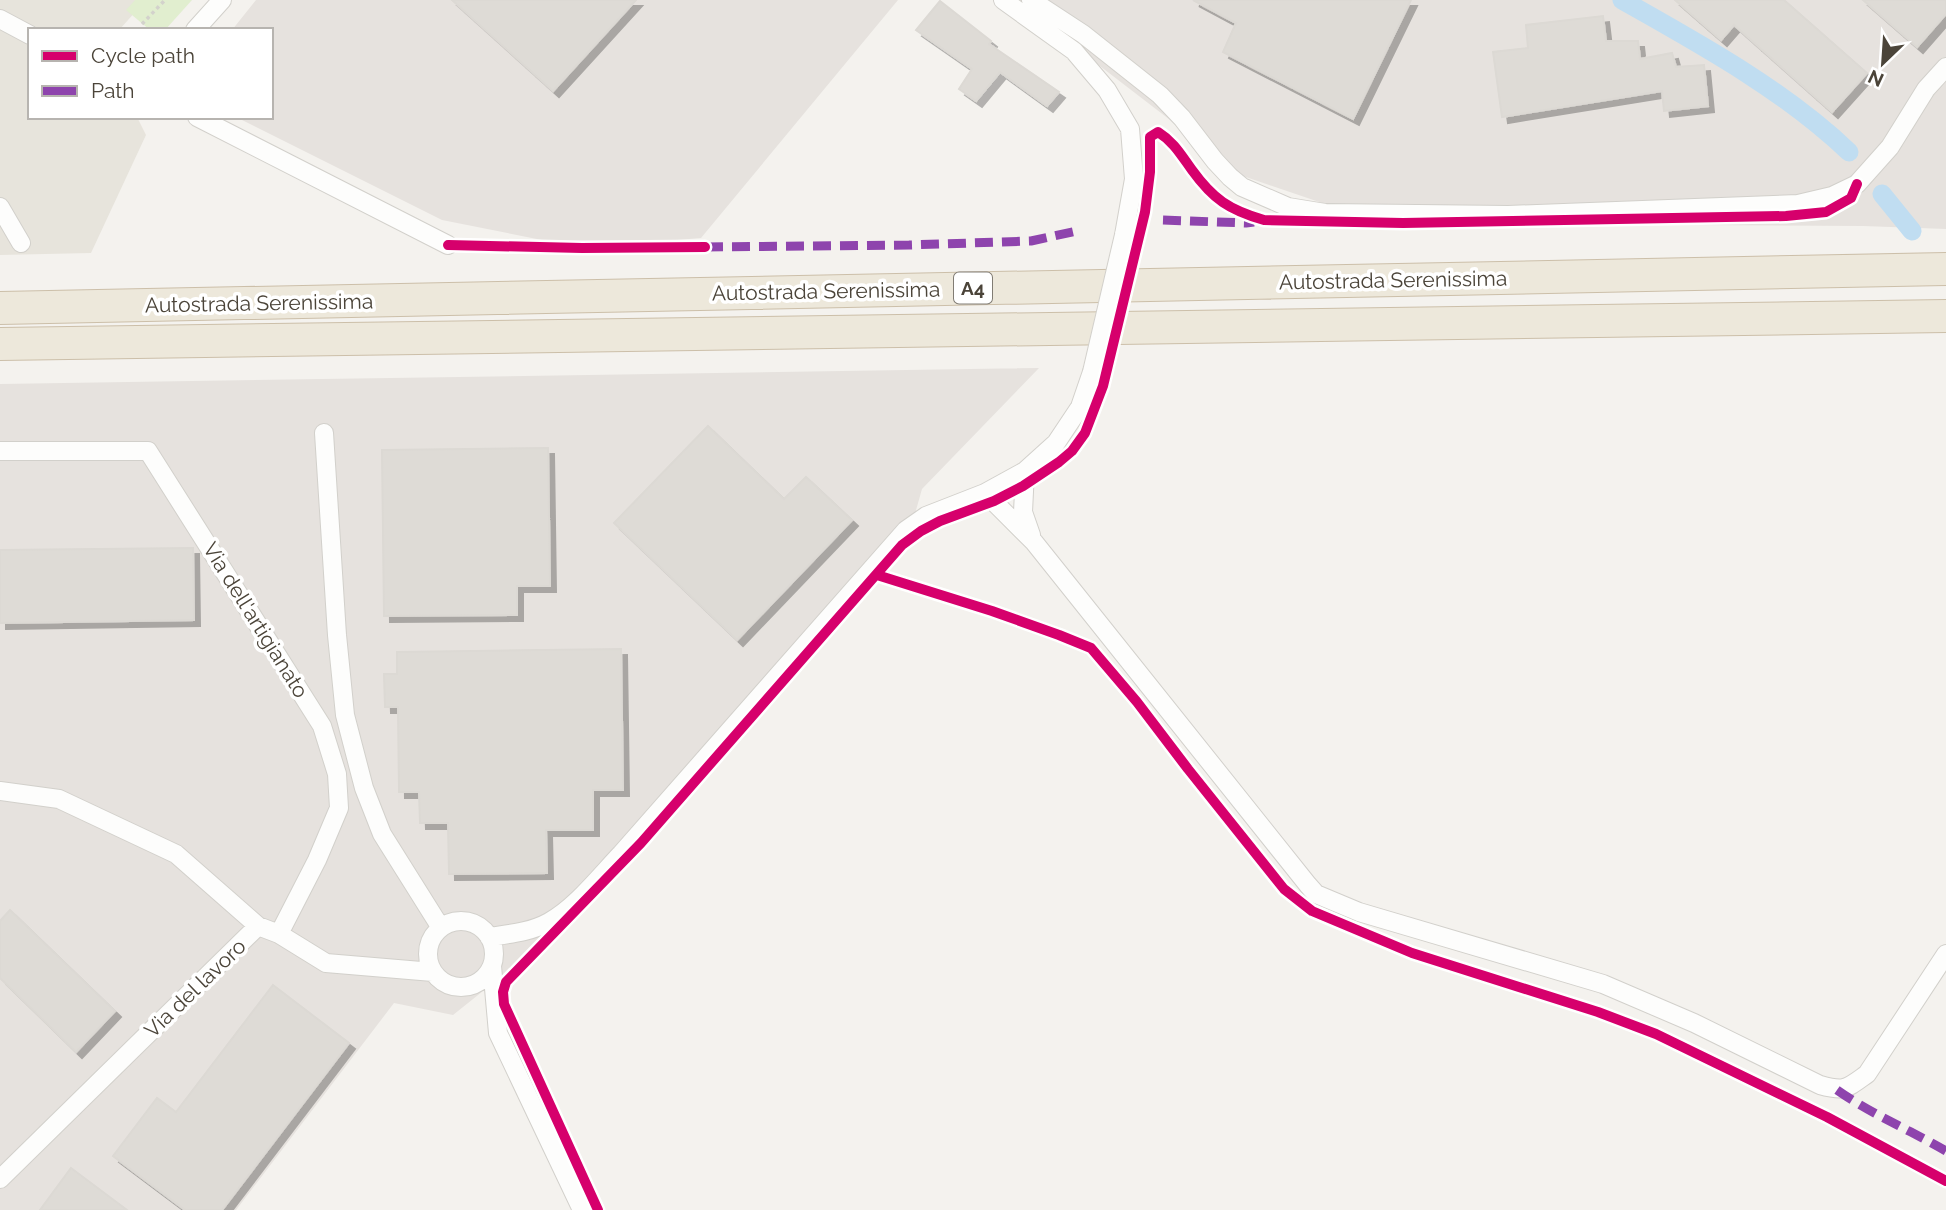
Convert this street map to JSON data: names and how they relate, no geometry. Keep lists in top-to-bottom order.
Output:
{
  "streets": {
    "highway": ["Autostrada Serenissima", "A4"],
    "street": ["Via dell'artigianato", "Via del lavoro"]
  },
  "crossings": [
    ["Via dell'artigianato", "Via del lavoro"]
  ],
  "legend": ["Cycle path", "Path"],
  "north": "bottom left"
}
